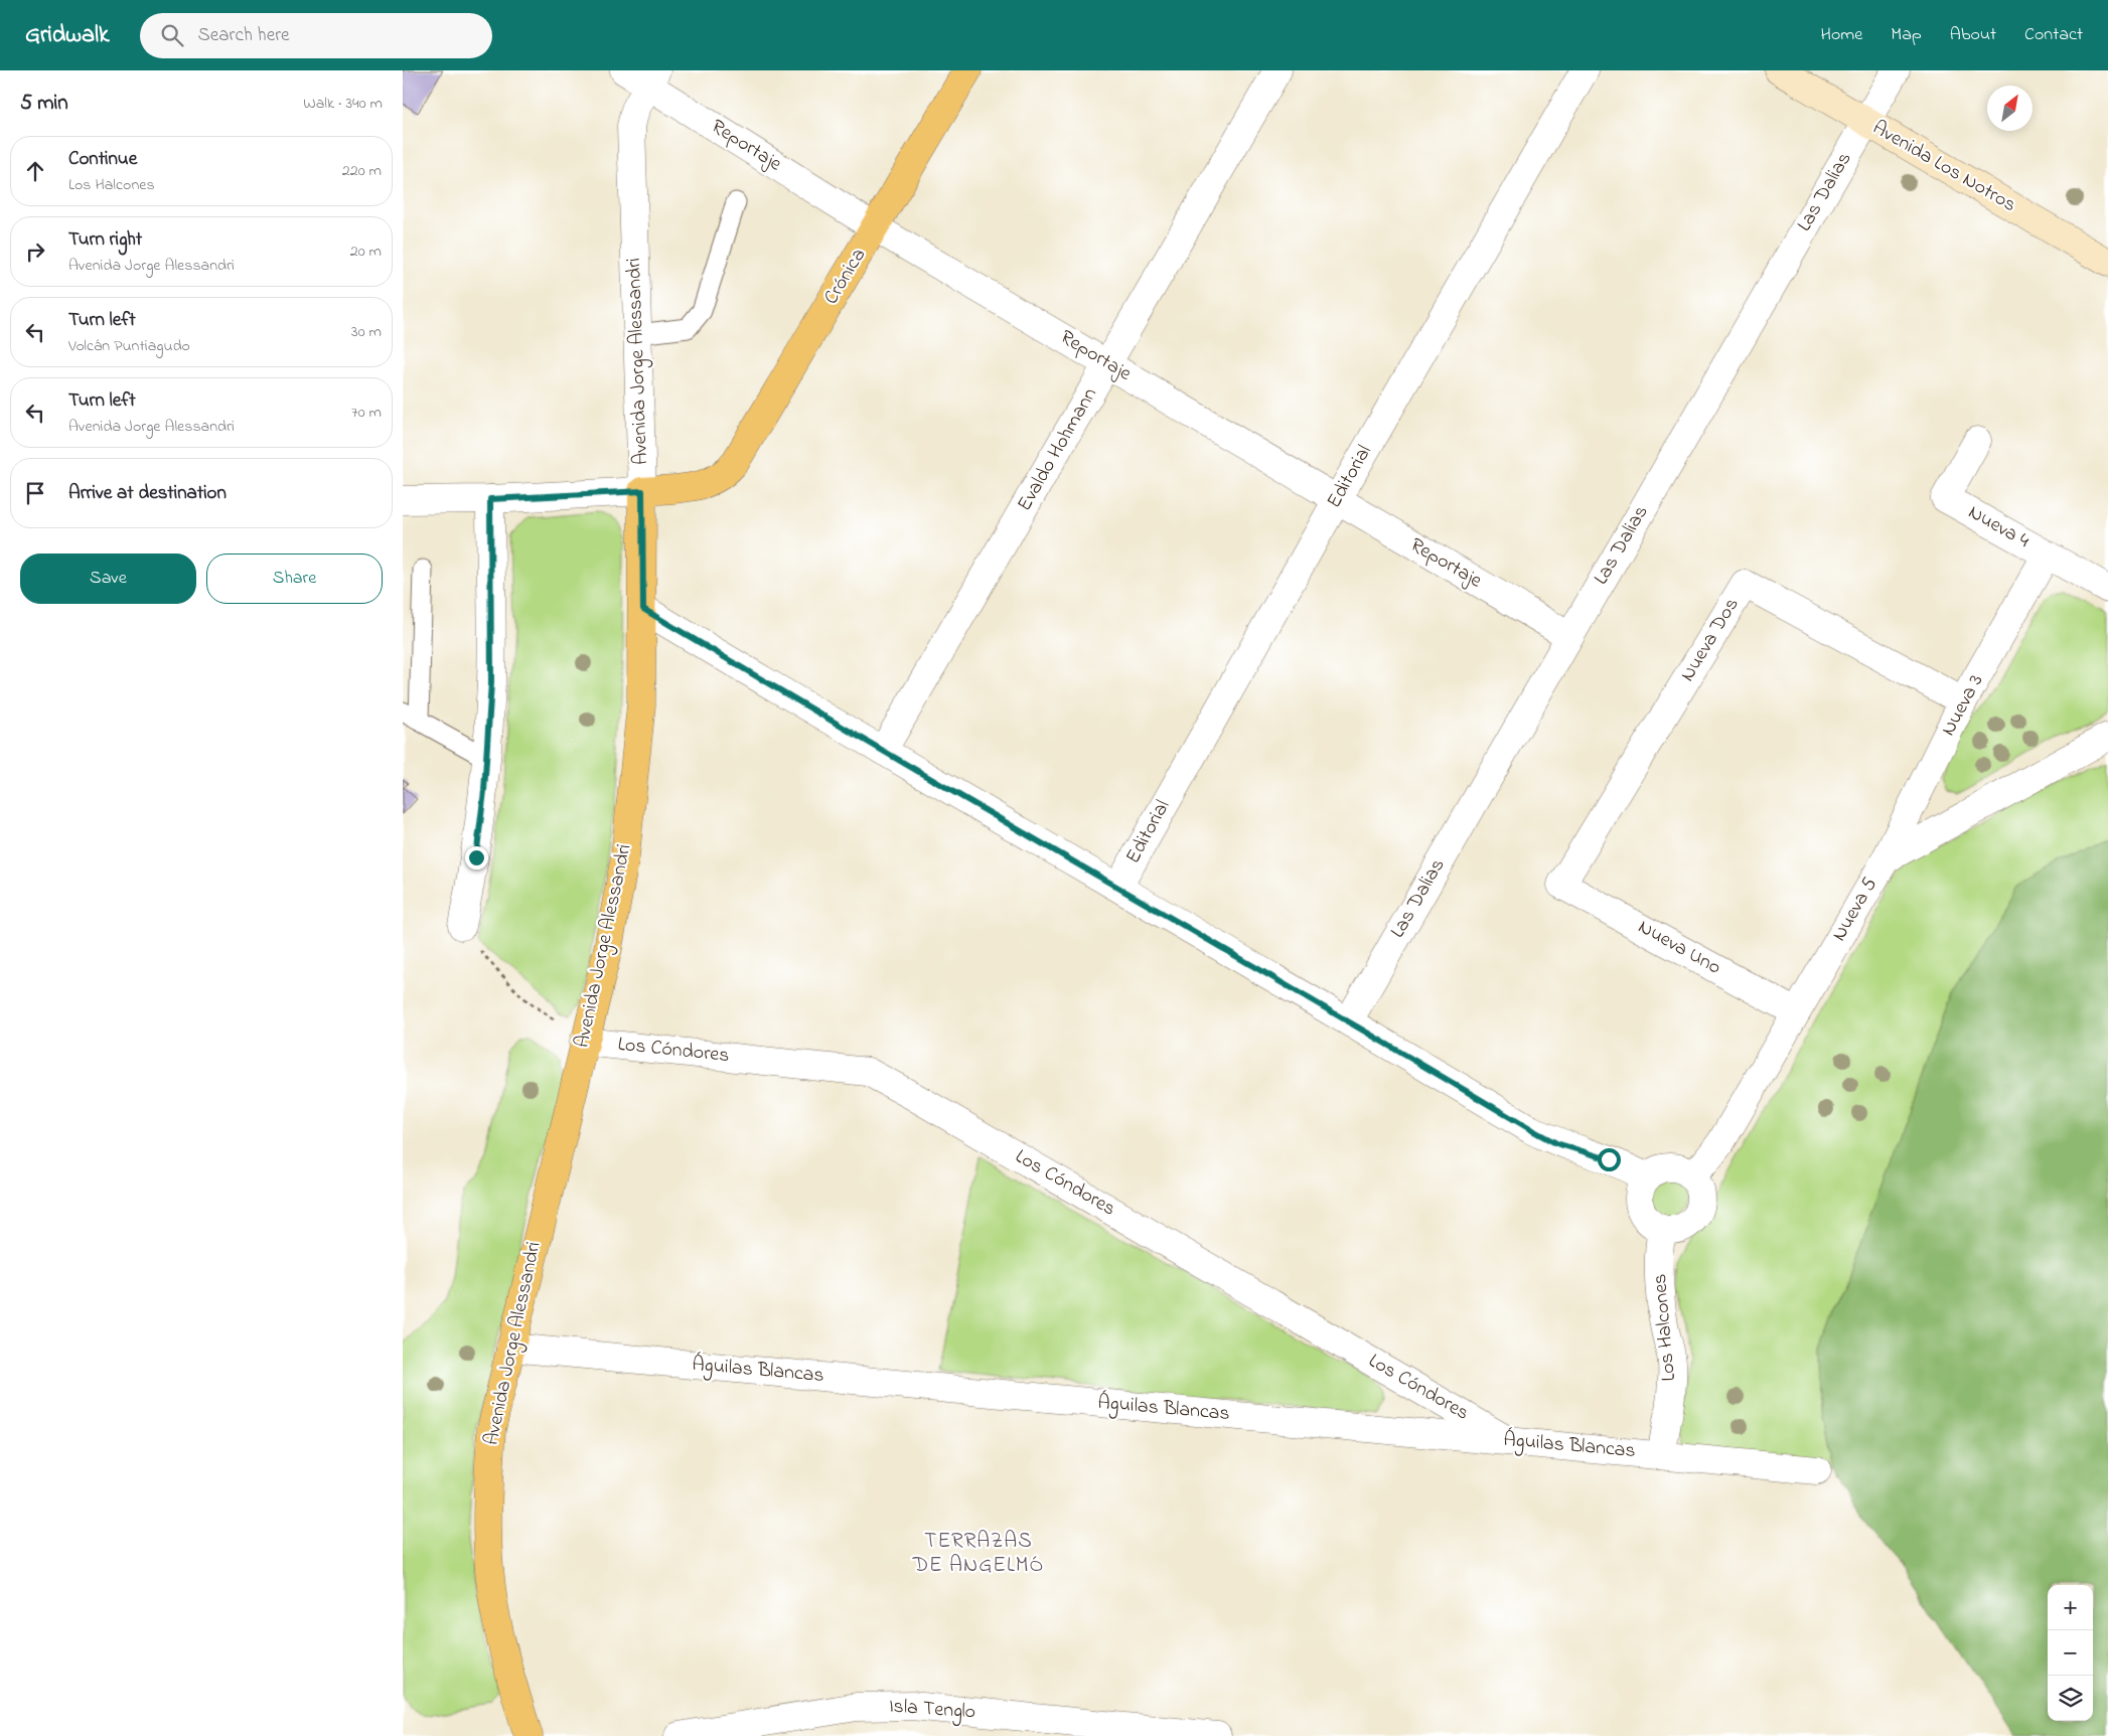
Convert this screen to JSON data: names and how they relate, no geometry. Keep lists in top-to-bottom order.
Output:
{
  "streets": {
    "main road": ["Avenida Los Notros", "Crónica", "Avenida Jorge Alessandri"],
    "street": [
      "Reportaje",
      "Las Dalias",
      "Evaldo Hohmann",
      "Editorial",
      "Nueva 4",
      "Nueva Dos",
      "Nueva 3",
      "Nueva 5",
      "Nueva Uno",
      "Los Cóndores",
      "Los Halcones",
      "Águilas Blancas",
      "Isla Tenglo"
    ]
  },
  "crossings": [
    ["Reportaje", "Las Dalias"],
    ["Reportaje", "Crónica"],
    ["Reportaje", "Avenida Jorge Alessandri"],
    ["Reportaje", "Evaldo Hohmann"],
    ["Reportaje", "Editorial"],
    ["Avenida Los Notros", "Las Dalias"],
    ["Crónica", "Avenida Jorge Alessandri"],
    ["Avenida Jorge Alessandri", "Los Cóndores"],
    ["Avenida Jorge Alessandri", "Águilas Blancas"],
    ["Nueva 4", "Nueva 3"],
    ["Nueva Dos", "Nueva 3"],
    ["Nueva Dos", "Nueva Uno"],
    ["Nueva 3", "Nueva 5"],
    ["Nueva 5", "Nueva Uno"],
    ["Nueva 5", "Los Halcones"],
    ["Los Cóndores", "Águilas Blancas"],
    ["Los Halcones", "Águilas Blancas"]
  ],
  "districts": ["TERRAZAS DE ANGELMÓ"],
  "north": "top right",
  "page": {
    "header": "Gridwalk",
    "search": "Search here",
    "nav": [
      "Home",
      "Map",
      "About",
      "Contact"
    ],
    "heading": ["5 min", "Walk · 340 m"],
    "list": [
      ["Continue", "Los Halcones", "220 m"],
      ["Turn right", "Avenida Jorge Alessandri", "20 m"],
      ["Turn left", "Volcán Puntiagudo", "30 m"],
      ["Turn left", "Avenida Jorge Alessandri", "70 m"],
      "Arrive at destination"
    ],
    "buttons": ["Save", "Share"],
    "map_buttons": ["+", "−"]
  }
}
